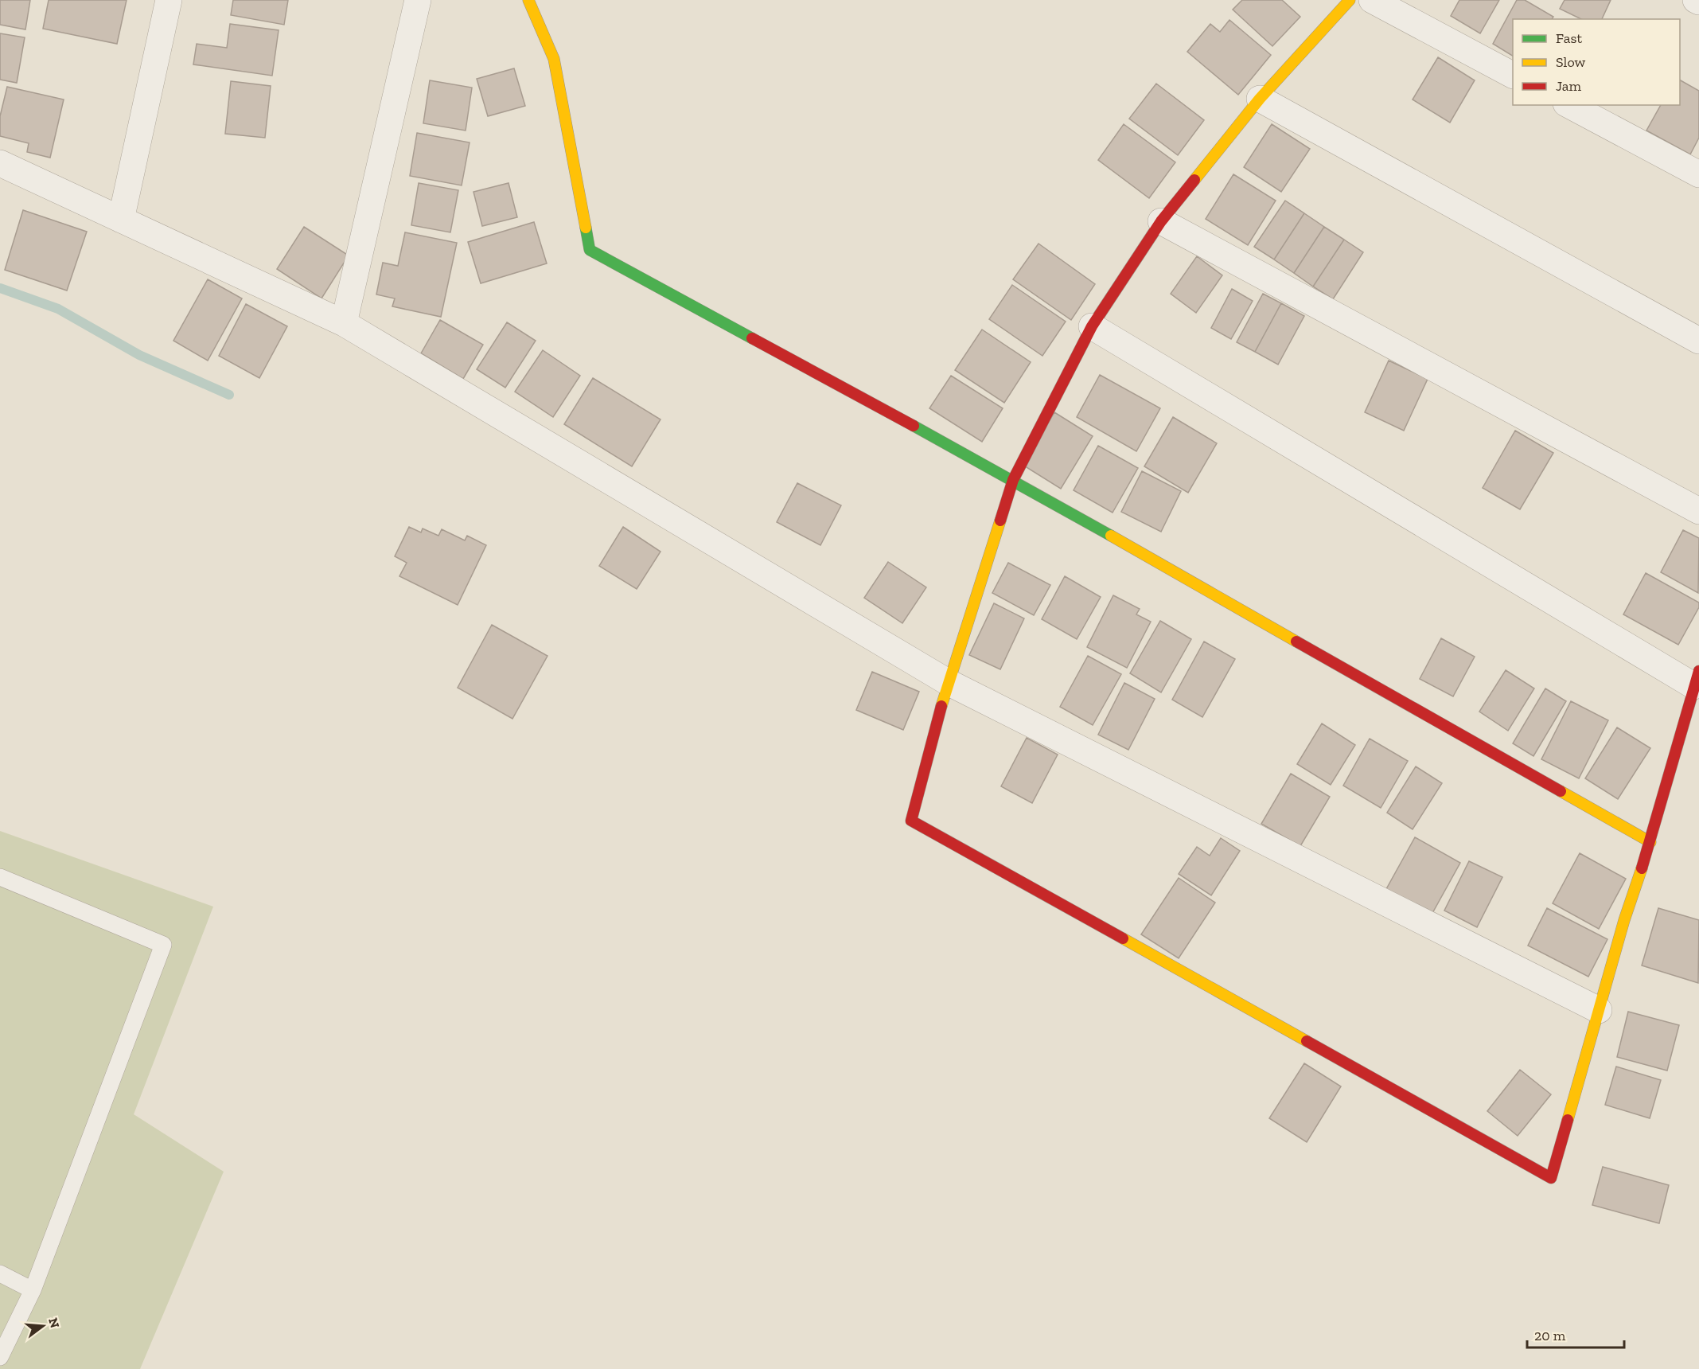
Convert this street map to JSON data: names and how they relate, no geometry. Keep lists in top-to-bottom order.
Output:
{
  "legend": ["Fast", "Slow", "Jam"],
  "scale_bar": "20 m",
  "north": "right"
}
